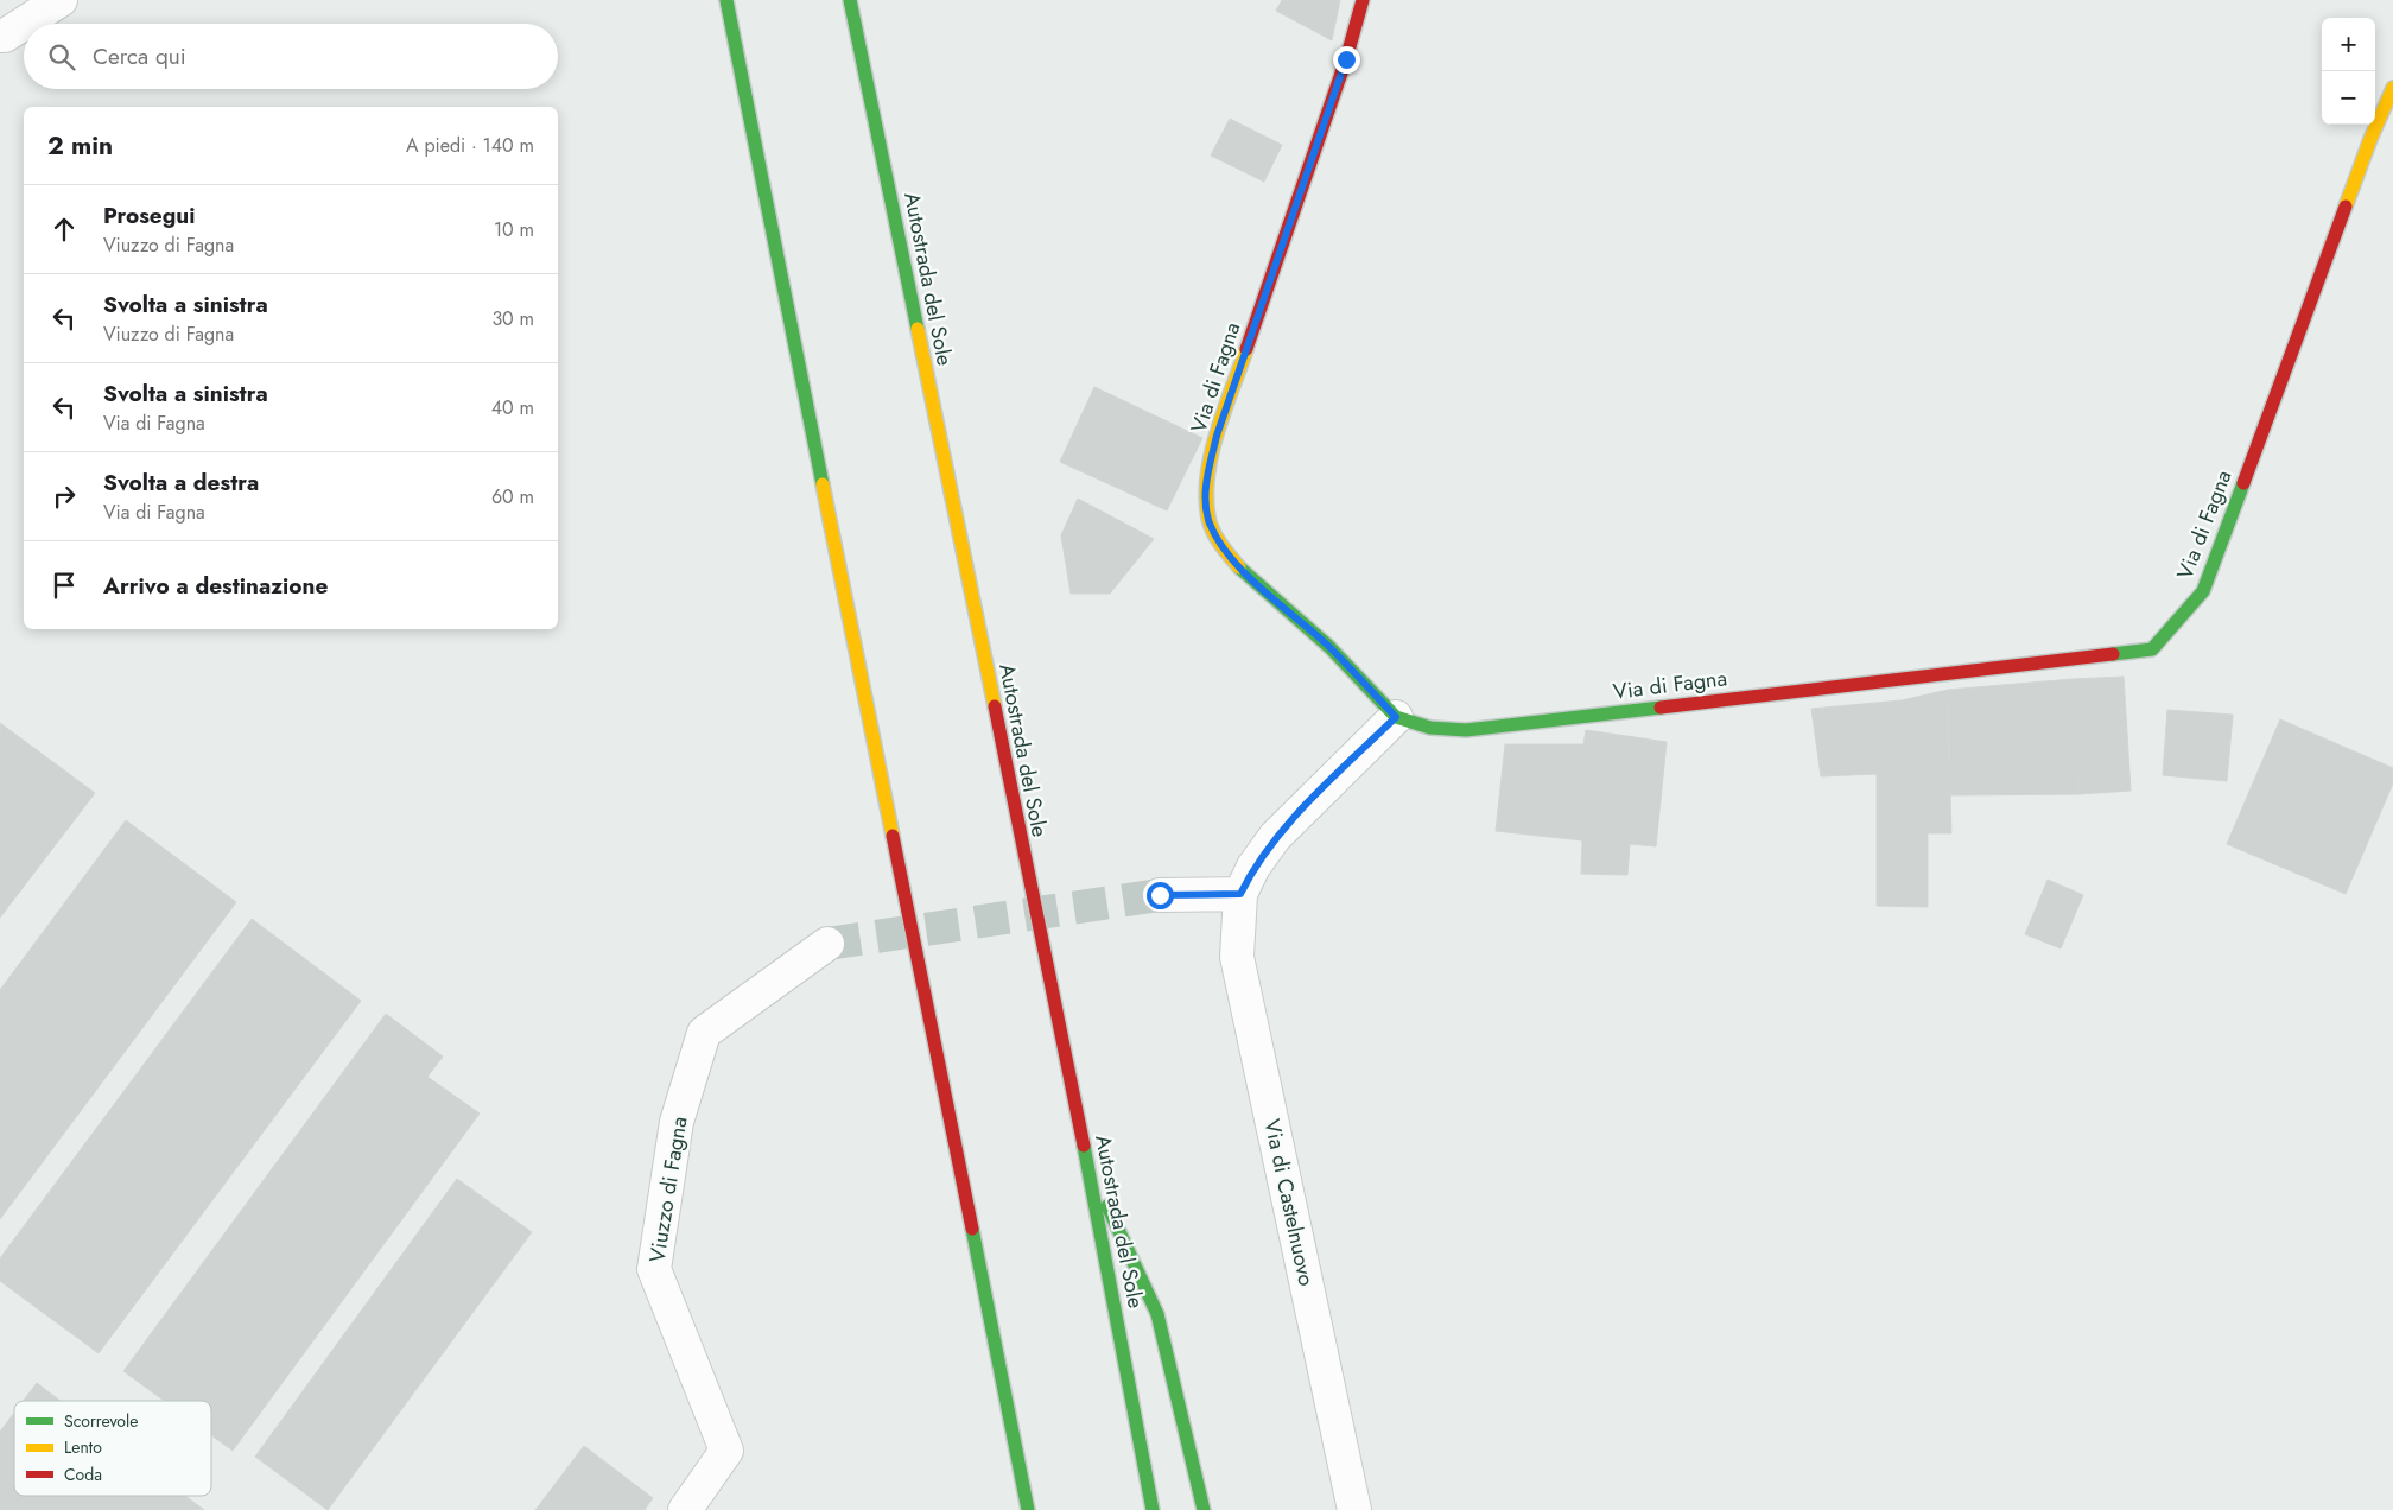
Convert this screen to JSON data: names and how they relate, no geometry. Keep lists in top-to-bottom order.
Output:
{
  "streets": {
    "main road": ["Autostrada del Sole", "Via di Fagna"],
    "street": ["Viuzzo di Fagna", "Via di Castelnuovo"]
  },
  "legend": ["Scorrevole", "Lento", "Coda"],
  "page": {
    "map_buttons": ["+", "−"],
    "search": "Cerca qui",
    "heading": ["2 min", "A piedi · 140 m"],
    "list": [
      ["Prosegui", "Viuzzo di Fagna", "10 m"],
      ["Svolta a sinistra", "Viuzzo di Fagna", "30 m"],
      ["Svolta a sinistra", "Via di Fagna", "40 m"],
      ["Svolta a destra", "Via di Fagna", "60 m"],
      "Arrivo a destinazione"
    ]
  }
}
